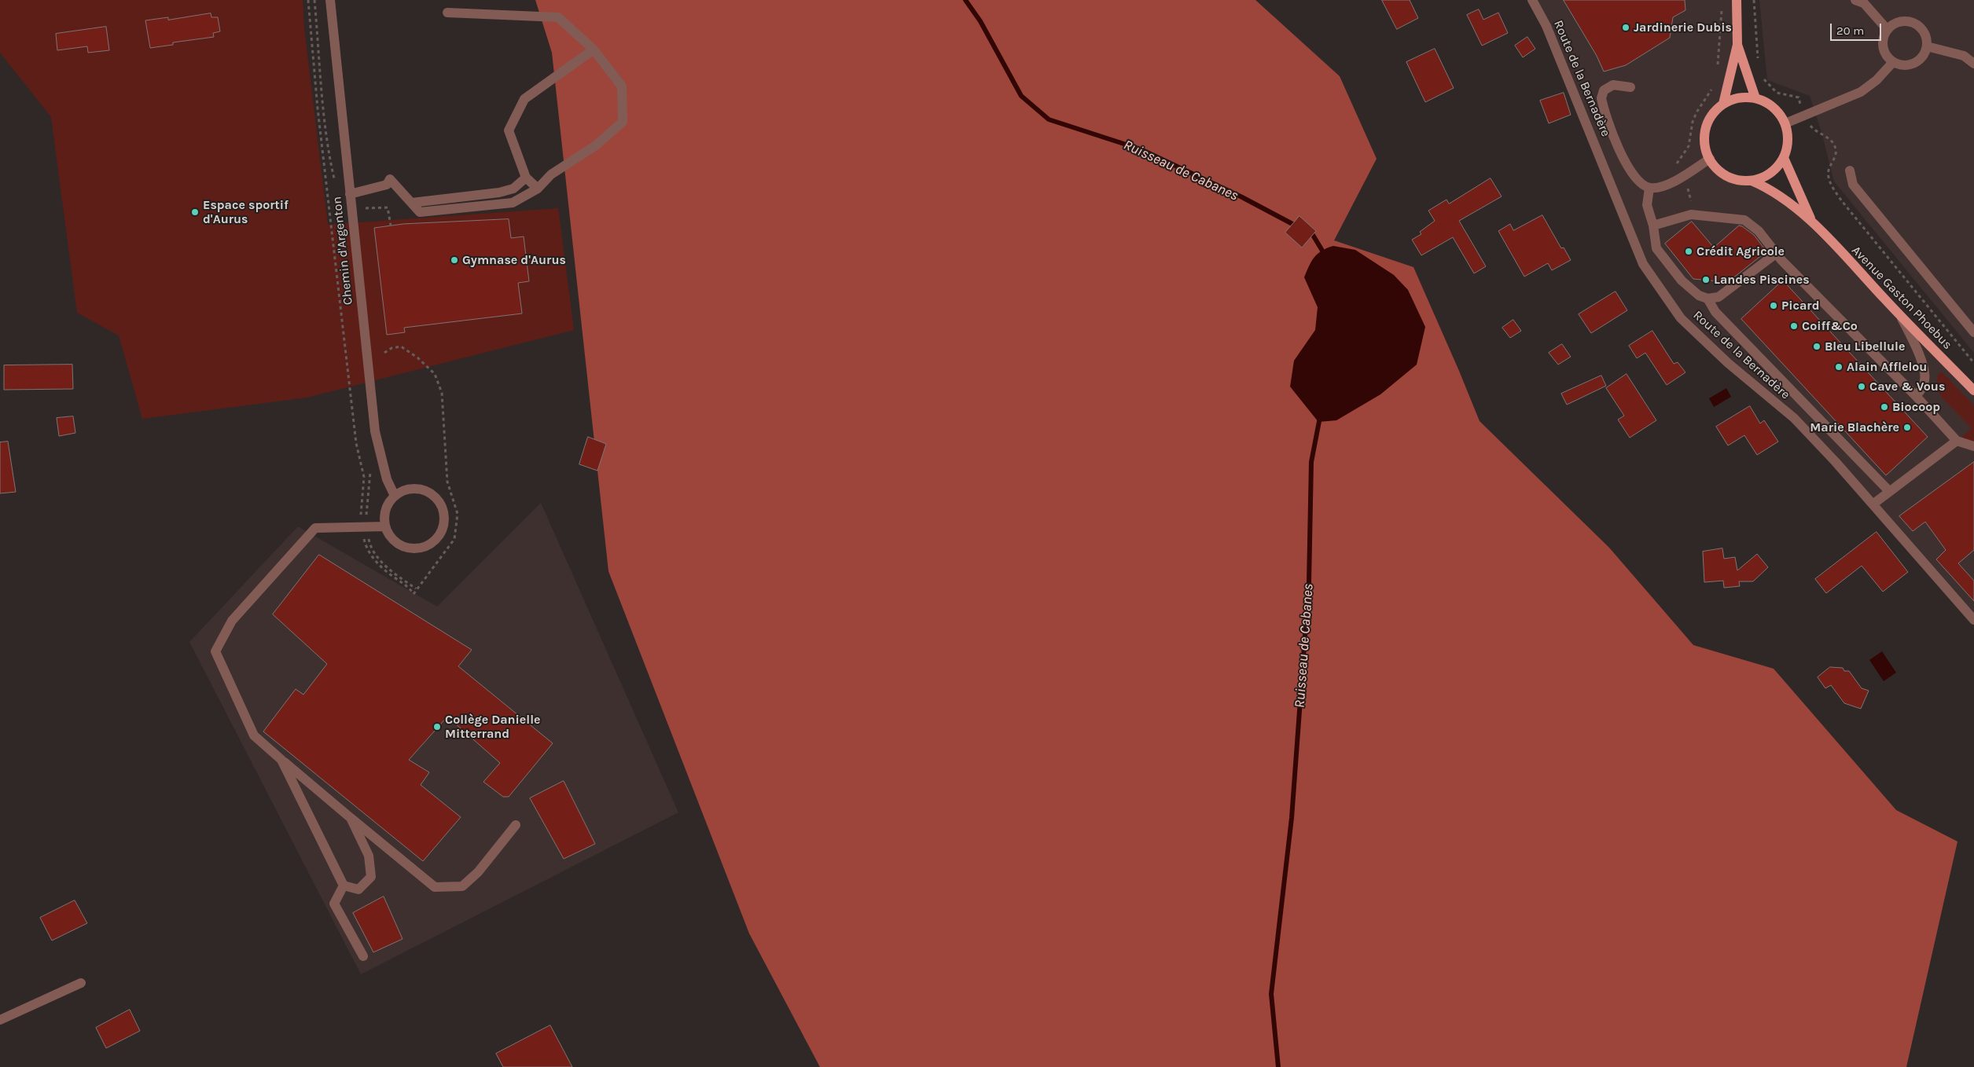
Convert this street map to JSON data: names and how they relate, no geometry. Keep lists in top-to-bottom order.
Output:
{
  "streets": {
    "main road": ["Avenue Gaston Phoebus"],
    "street": ["Route de la Bernadère", "Chemin d'Argenton"]
  },
  "water": ["Ruisseau de Cabanes"],
  "places": [
    "Jardinerie Dubis",
    "Espace sportif d'Aurus",
    "Crédit Agricole",
    "Gymnase d'Aurus",
    "Landes Piscines",
    "Picard",
    "Coiff&Co",
    "Bleu Libellule",
    "Alain Afflelou",
    "Cave & Vous",
    "Biocoop",
    "Marie Blachère",
    "Collège Danielle Mitterrand"
  ],
  "scale_bar": "20 m"
}
